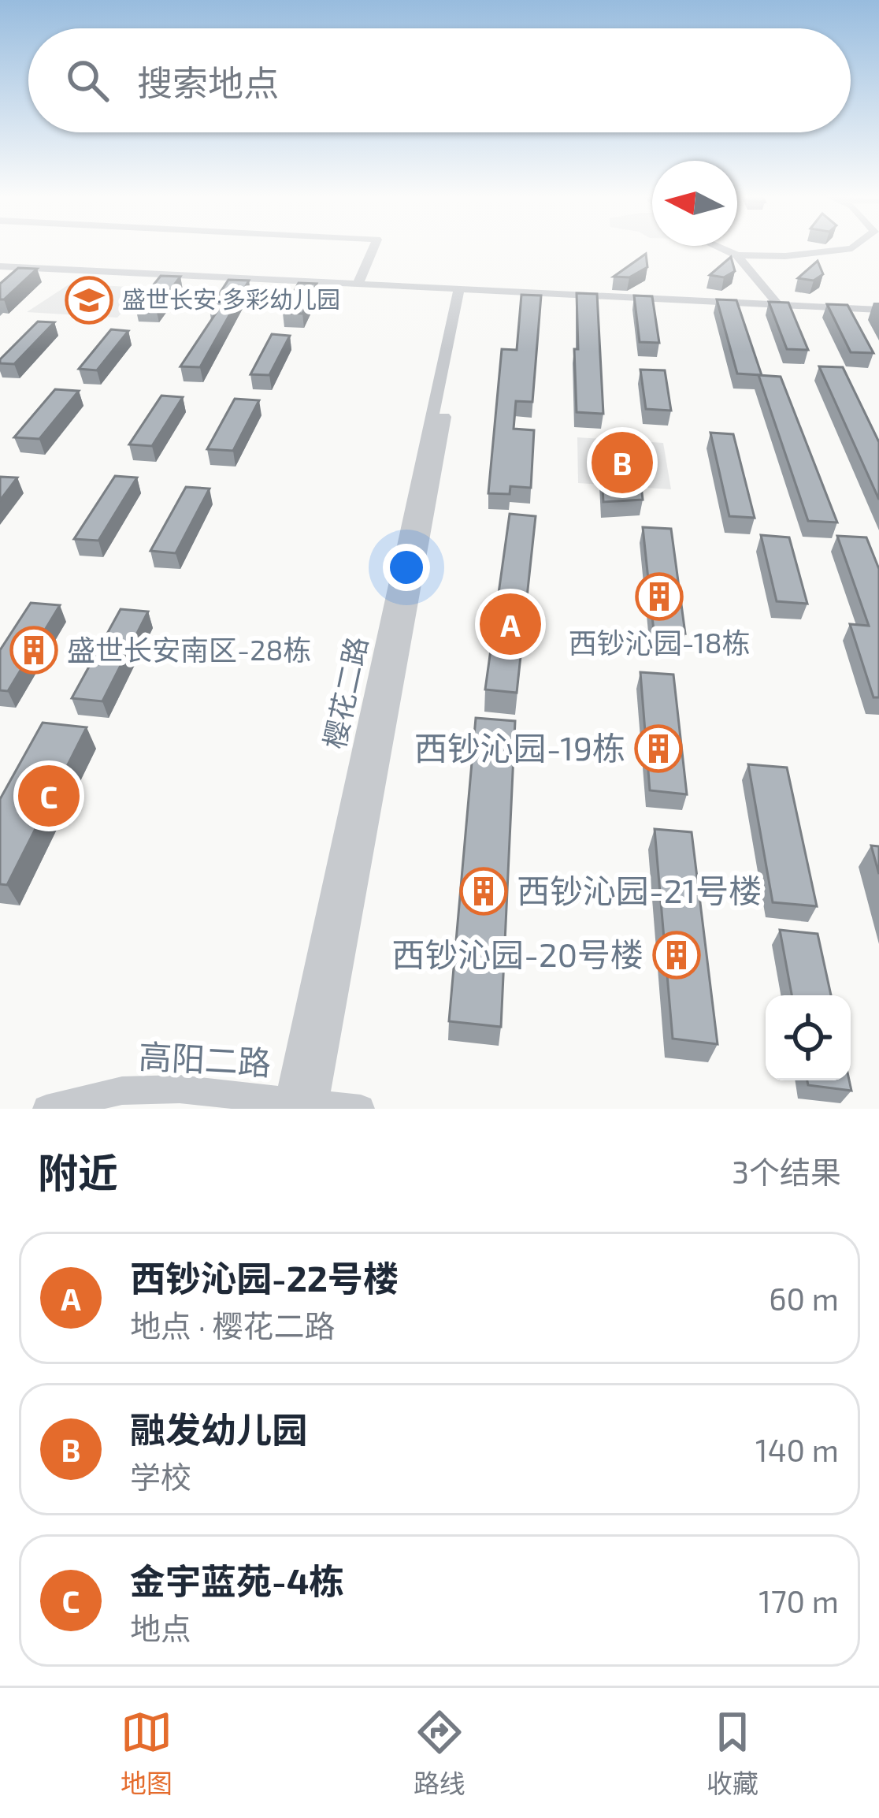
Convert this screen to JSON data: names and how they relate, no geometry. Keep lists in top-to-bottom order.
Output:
{
  "streets": {
    "street": ["樱花二路", "高阳二路"]
  },
  "crossings": [
    ["樱花二路", "高阳二路"]
  ],
  "places": {
    "school or university": ["盛世长安·多彩幼儿园"],
    "building": [
      "西钞沁园-18栋",
      "盛世长安南区-28栋",
      "西钞沁园-19栋",
      "西钞沁园-21号楼",
      "西钞沁园-20号楼"
    ]
  },
  "north": "left",
  "page": {
    "search": "搜索地点",
    "pins": ["B", "A", "C"],
    "heading": ["附近", "3个结果"],
    "list": [
      {
        "mark": "A",
        "name": "西钞沁园-22号楼",
        "note": "地点 · 樱花二路",
        "value": "60 m"
      },
      {
        "mark": "B",
        "name": "融发幼儿园",
        "note": "学校",
        "value": "140 m"
      },
      {
        "mark": "C",
        "name": "金宇蓝苑-4栋",
        "note": "地点",
        "value": "170 m"
      }
    ],
    "nav": ["地图", "路线", "收藏"]
  }
}
